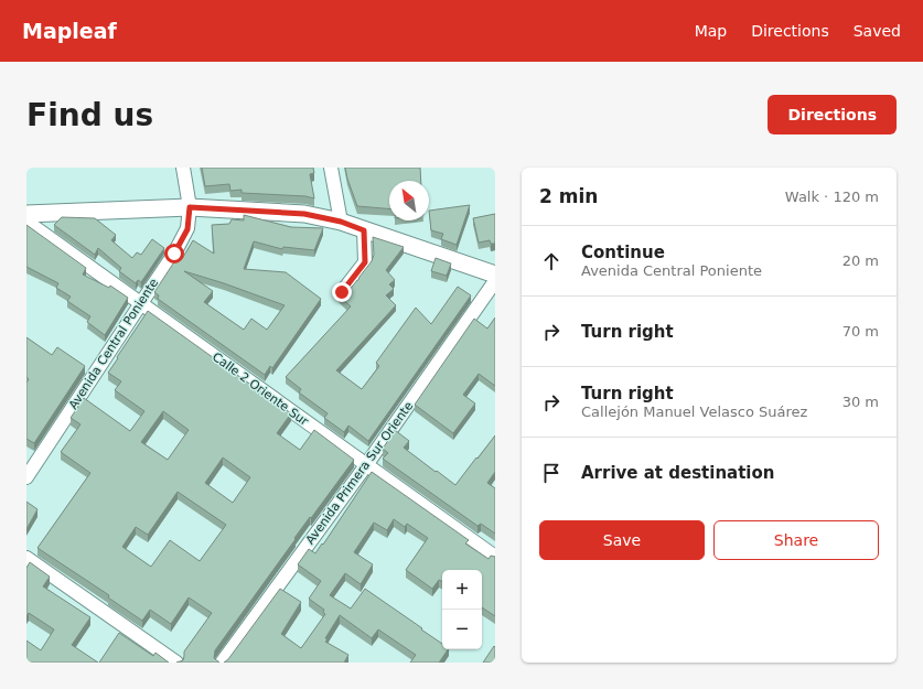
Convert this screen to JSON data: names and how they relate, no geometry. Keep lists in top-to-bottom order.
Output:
{
  "streets": {
    "street": ["Avenida Central Poniente", "Calle 2 Oriente Sur", "Avenida Primera Sur Oriente"]
  },
  "crossings": [
    ["Avenida Central Poniente", "Calle 2 Oriente Sur"],
    ["Calle 2 Oriente Sur", "Avenida Primera Sur Oriente"]
  ],
  "north": "top left",
  "page": {
    "header": "Mapleaf",
    "nav": ["Map", "Directions", "Saved"],
    "buttons": [
      "Directions",
      ["Save", "Share"]
    ],
    "title": "Find us",
    "heading": ["2 min", "Walk · 120 m"],
    "list": [
      ["Continue", "Avenida Central Poniente", "20 m"],
      ["Turn right", "70 m"],
      ["Turn right", "Callejón Manuel Velasco Suárez", "30 m"],
      "Arrive at destination"
    ],
    "map_buttons": ["+", "−"]
  }
}
